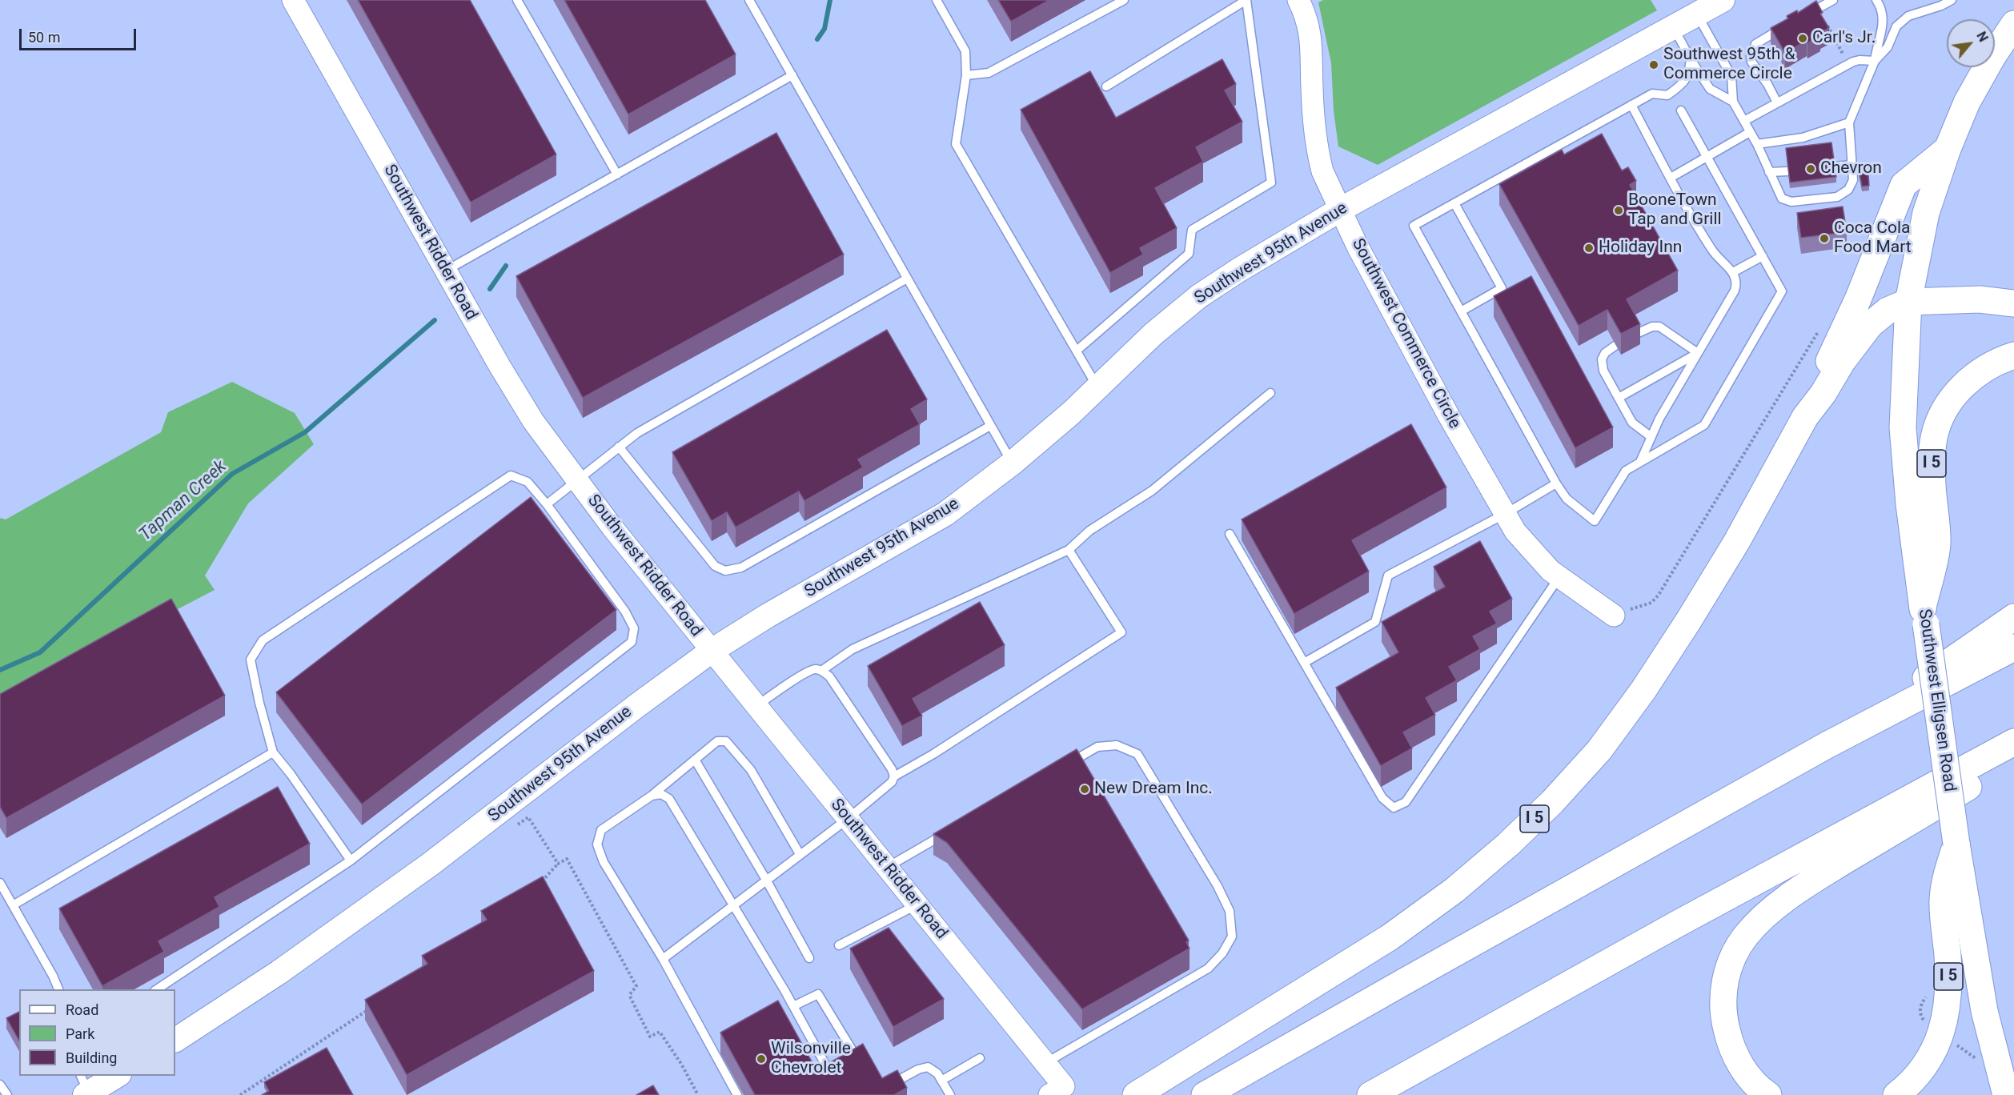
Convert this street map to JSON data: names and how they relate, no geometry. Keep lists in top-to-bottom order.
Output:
{
  "streets": {
    "main road": ["Southwest 95th Avenue", "I 5", "Southwest Elligsen Road"],
    "street": ["Southwest Ridder Road", "Southwest Commerce Circle"]
  },
  "crossings": [
    ["Southwest Ridder Road", "Southwest 95th Avenue"],
    ["Southwest 95th Avenue", "Southwest Commerce Circle"],
    ["I 5", "Southwest Elligsen Road"]
  ],
  "water": ["Tapman Creek"],
  "places": [
    "Carl's Jr.",
    "Southwest 95th & Commerce Circle",
    "Chevron",
    "BooneTown Tap and Grill",
    "Coca Cola Food Mart",
    "Holiday Inn",
    "New Dream Inc.",
    "Wilsonville Chevrolet"
  ],
  "legend": ["Road", "Park", "Building"],
  "scale_bar": "50 m",
  "north": "top right"
}
